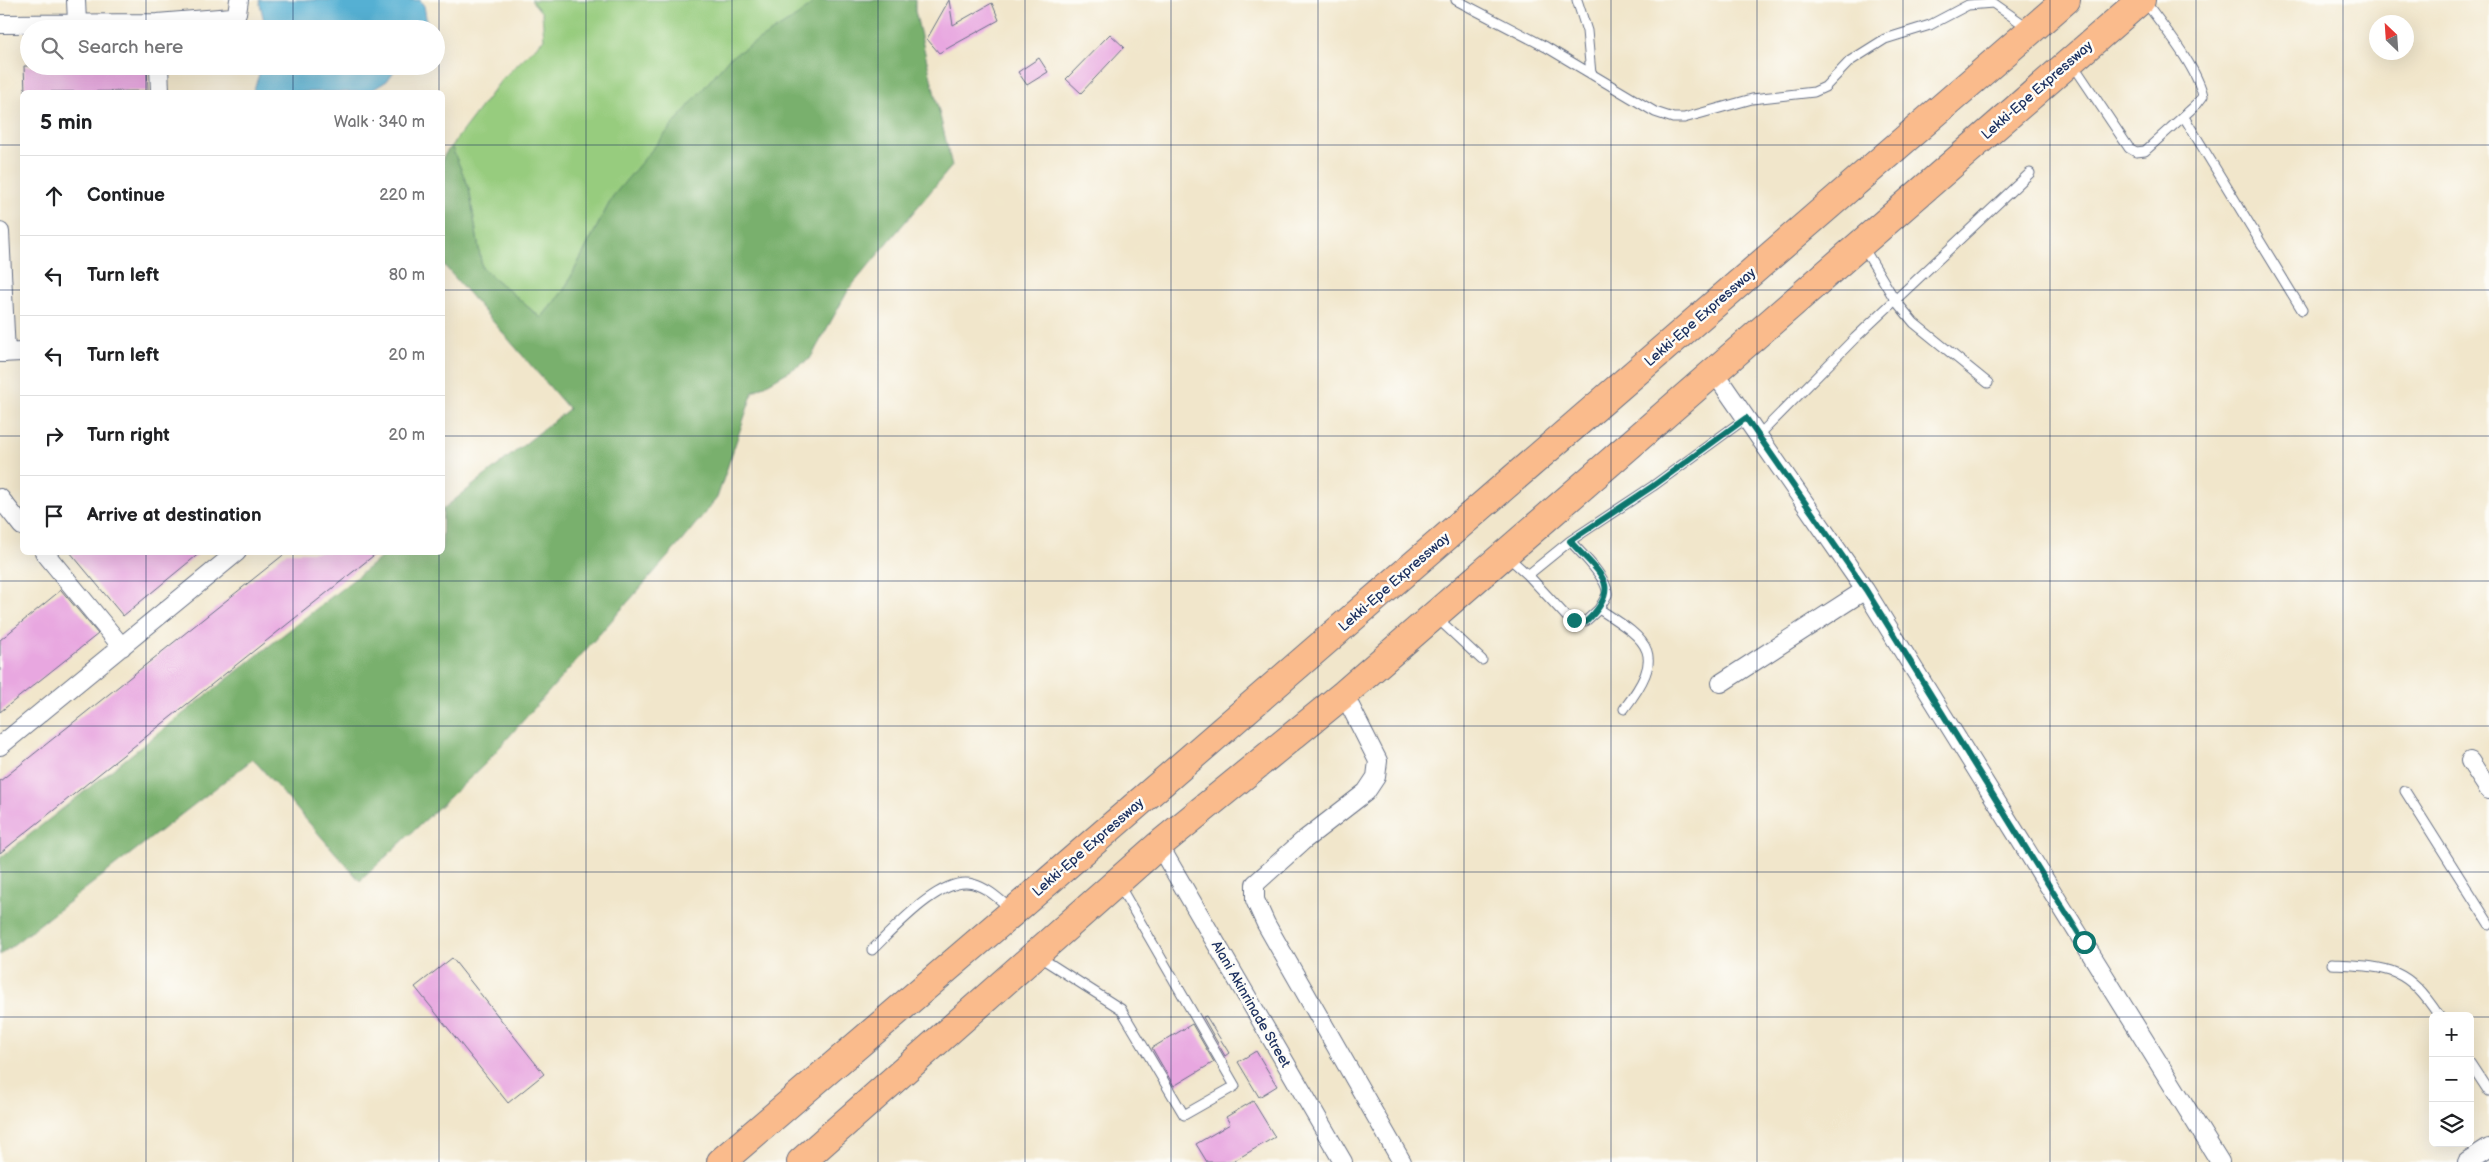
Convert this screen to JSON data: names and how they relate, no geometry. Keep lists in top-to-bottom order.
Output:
{
  "streets": {
    "highway": ["Lekki-Epe Expressway"],
    "street": ["Alani Akinrinade Street"]
  },
  "crossings": [
    ["Lekki-Epe Expressway", "Alani Akinrinade Street"]
  ],
  "north": "top left",
  "page": {
    "search": "Search here",
    "heading": ["5 min", "Walk · 340 m"],
    "list": [
      ["Continue", "220 m"],
      ["Turn left", "80 m"],
      ["Turn left", "20 m"],
      ["Turn right", "20 m"],
      "Arrive at destination"
    ],
    "map_buttons": ["+", "−"]
  }
}
